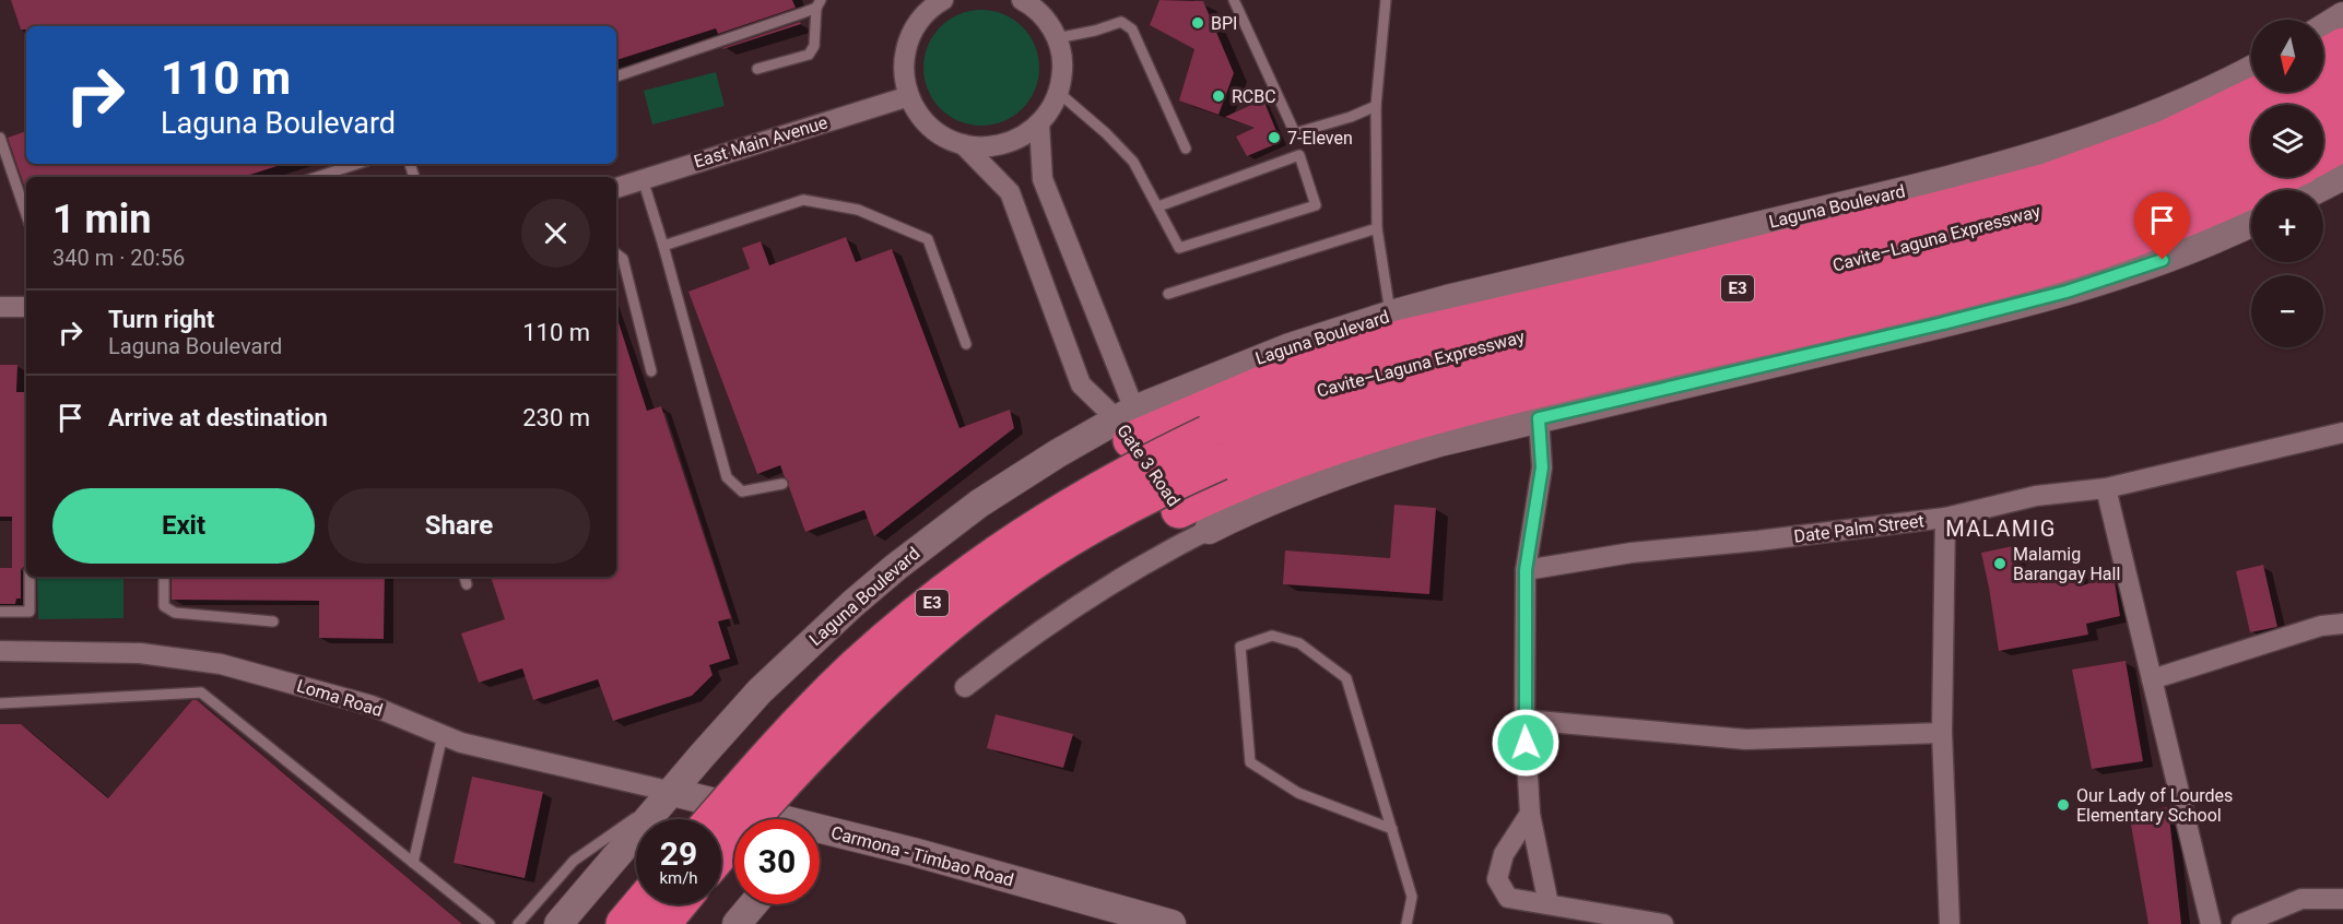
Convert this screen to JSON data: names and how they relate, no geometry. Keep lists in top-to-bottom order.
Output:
{
  "streets": {
    "highway": ["Cavite–Laguna Expressway", "E3"],
    "main road": ["Laguna Boulevard", "Gate 3 Road", "Carmona - Timbao Road"],
    "street": ["East Main Avenue", "Date Palm Street", "Loma Road"]
  },
  "crossings": [
    ["Laguna Boulevard", "Gate 3 Road"],
    ["Laguna Boulevard", "Loma Road"],
    ["Laguna Boulevard", "Carmona - Timbao Road"],
    ["Loma Road", "Carmona - Timbao Road"]
  ],
  "districts": ["MALAMIG"],
  "places": [
    "BPI",
    "RCBC",
    "7-Eleven",
    "Malamig Barangay Hall",
    "Our Lady of Lourdes Elementary School"
  ],
  "north": "bottom",
  "page": {
    "map_buttons": ["+", "−"],
    "turn": ["110 m", "Laguna Boulevard"],
    "heading": ["1 min", "340 m · 20:56"],
    "list": [
      {
        "name": "Turn right",
        "note": "Laguna Boulevard",
        "value": "110 m"
      },
      {
        "name": "Arrive at destination",
        "value": "230 m"
      }
    ],
    "buttons": ["Exit", "Share"],
    "speed": "29 km/h",
    "limit": "30"
  }
}
